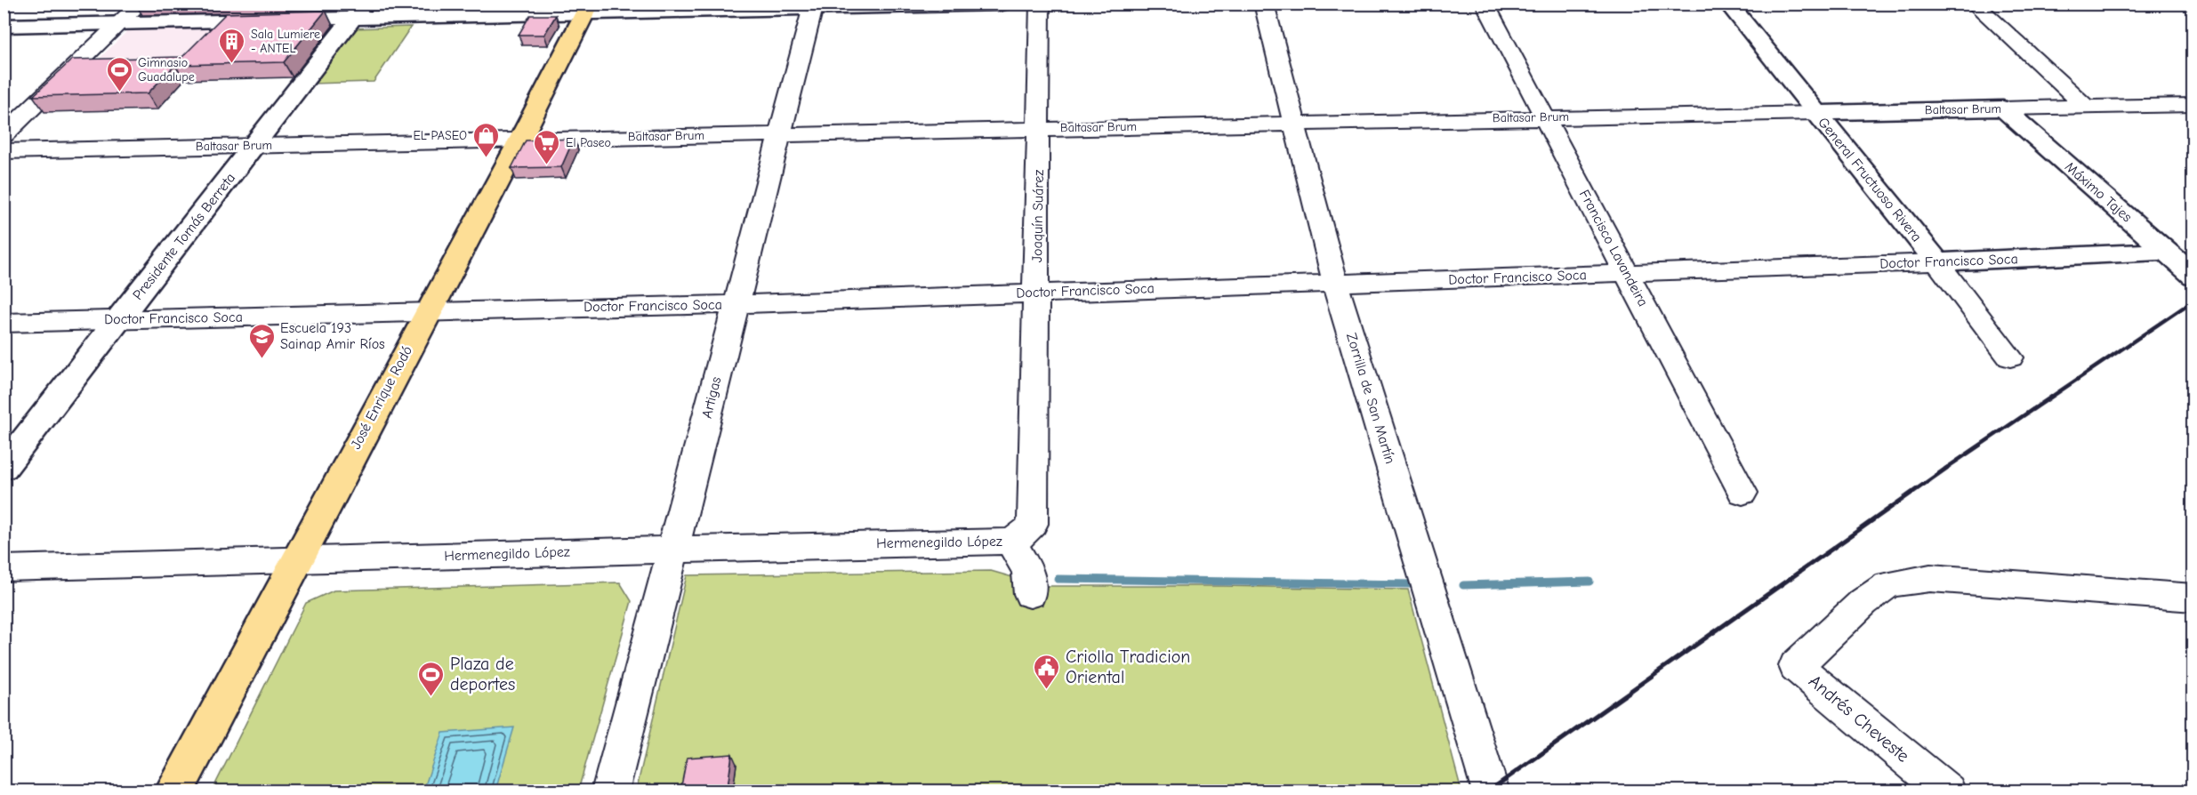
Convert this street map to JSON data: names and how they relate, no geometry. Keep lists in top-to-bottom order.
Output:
{
  "streets": {
    "highway": ["José Enrique Rodó"],
    "street": [
      "Baltasar Brum",
      "General Fructuoso Rivera",
      "Máximo Tajes",
      "Joaquín Suárez",
      "Presidente Tomás Berreta",
      "Francisco Lavandeira",
      "Doctor Francisco Soca",
      "Artigas",
      "Zorrilla de San Martín",
      "Hermenegildo López",
      "Andrés Cheveste"
    ]
  },
  "crossings": [
    ["Baltasar Brum", "General Fructuoso Rivera"],
    ["Baltasar Brum", "Máximo Tajes"],
    ["Baltasar Brum", "Joaquín Suárez"],
    ["Baltasar Brum", "Presidente Tomás Berreta"],
    ["Baltasar Brum", "Francisco Lavandeira"],
    ["Baltasar Brum", "José Enrique Rodó"],
    ["Baltasar Brum", "Artigas"],
    ["Baltasar Brum", "Zorrilla de San Martín"],
    ["General Fructuoso Rivera", "Doctor Francisco Soca"],
    ["Máximo Tajes", "Doctor Francisco Soca"],
    ["Joaquín Suárez", "Doctor Francisco Soca"],
    ["Joaquín Suárez", "Hermenegildo López"],
    ["Presidente Tomás Berreta", "Doctor Francisco Soca"],
    ["Francisco Lavandeira", "Doctor Francisco Soca"],
    ["Doctor Francisco Soca", "José Enrique Rodó"],
    ["Doctor Francisco Soca", "Artigas"],
    ["Doctor Francisco Soca", "Zorrilla de San Martín"],
    ["José Enrique Rodó", "Hermenegildo López"],
    ["Artigas", "Hermenegildo López"]
  ],
  "places": {
    "building": ["Sala Lumiere - ANTEL"],
    "sports": ["Gimnasio Guadalupe", "Plaza de deportes"],
    "shop": ["EL PASEO"],
    "supermarket": ["El Paseo"],
    "school or university": ["Escuela 193 Sainap Amir Ríos"],
    "public building": ["Criolla Tradicion Oriental"]
  }
}
